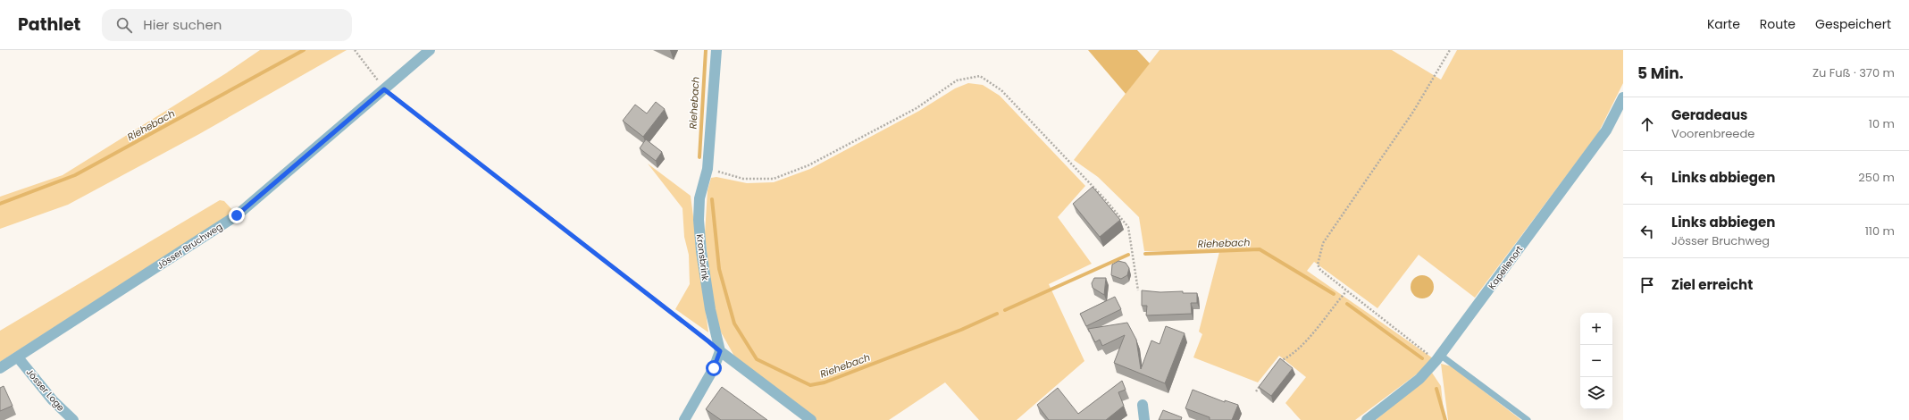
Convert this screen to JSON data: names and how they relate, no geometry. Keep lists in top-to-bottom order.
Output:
{
  "streets": {
    "street": [
      "Jösser Bruchweg",
      "Kronsbrink",
      "Kapellenort",
      "Jösser Loge"
    ]
  },
  "crossings": [
    ["Jösser Bruchweg", "Jösser Loge"]
  ],
  "water": ["Riehebach"],
  "page": {
    "header": "Pathlet",
    "search": "Hier suchen",
    "nav": ["Karte", "Route", "Gespeichert"],
    "heading": ["5 Min.", "Zu Fuß · 370 m"],
    "list": [
      ["Geradeaus", "Voorenbreede", "10 m"],
      ["Links abbiegen", "250 m"],
      ["Links abbiegen", "Jösser Bruchweg", "110 m"],
      "Ziel erreicht"
    ],
    "map_buttons": ["+", "−"]
  }
}
